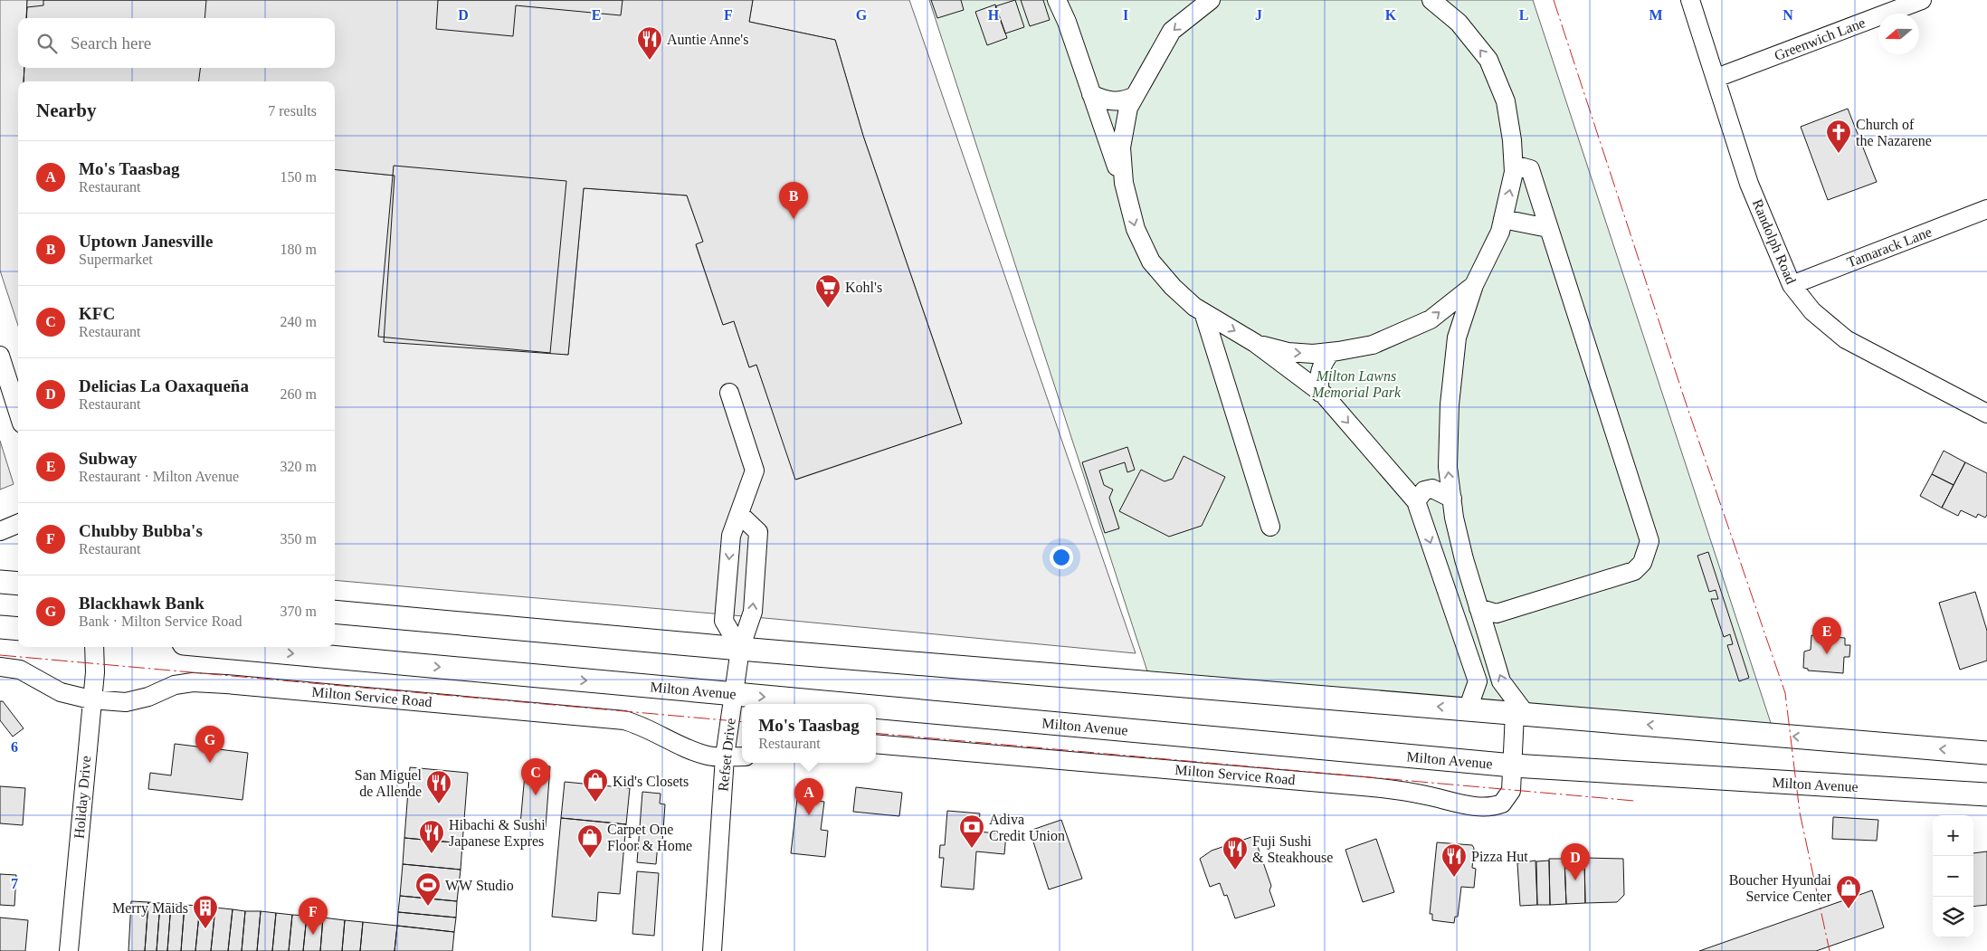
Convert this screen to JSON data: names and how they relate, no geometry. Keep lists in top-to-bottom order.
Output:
{
  "streets": {
    "main road": ["Milton Avenue"],
    "street": [
      "Greenwich Lane",
      "Randolph Road",
      "Tamarack Lane",
      "Milton Service Road",
      "Refset Drive",
      "Holiday Drive"
    ]
  },
  "crossings": [
    ["Greenwich Lane", "Randolph Road"],
    ["Randolph Road", "Tamarack Lane"],
    ["Milton Avenue", "Milton Service Road"],
    ["Milton Avenue", "Refset Drive"],
    ["Milton Service Road", "Refset Drive"],
    ["Milton Service Road", "Holiday Drive"]
  ],
  "parks": ["Milton Lawns Memorial Park"],
  "places": {
    "restaurant": [
      "Auntie Anne's",
      "San Miguel de Allende",
      "Hibachi & Sushi Japanese Expres",
      "Fuji Sushi & Steakhouse",
      "Pizza Hut"
    ],
    "church": ["Church of the Nazarene"],
    "supermarket": ["Kohl's"],
    "shop": ["Kid's Closets", "Carpet One Floor & Home", "Boucher Hyundai Service Center"],
    "bank": ["Adiva Credit Union"],
    "sports": ["WW Studio"],
    "building": ["Merry Maids"]
  },
  "north": "left",
  "page": {
    "search": "Search here",
    "heading": ["Nearby", "7 results"],
    "list": [
      {
        "mark": "A",
        "name": "Mo's Taasbag",
        "note": "Restaurant",
        "value": "150 m"
      },
      {
        "mark": "B",
        "name": "Uptown Janesville",
        "note": "Supermarket",
        "value": "180 m"
      },
      {
        "mark": "C",
        "name": "KFC",
        "note": "Restaurant",
        "value": "240 m"
      },
      {
        "mark": "D",
        "name": "Delicias La Oaxaqueña",
        "note": "Restaurant",
        "value": "260 m"
      },
      {
        "mark": "E",
        "name": "Subway",
        "note": "Restaurant · Milton Avenue",
        "value": "320 m"
      },
      {
        "mark": "F",
        "name": "Chubby Bubba's",
        "note": "Restaurant",
        "value": "350 m"
      },
      {
        "mark": "G",
        "name": "Blackhawk Bank",
        "note": "Bank · Milton Service Road",
        "value": "370 m"
      }
    ],
    "pins": [
      "B",
      "E",
      "G",
      "C",
      "A",
      "D",
      "F"
    ],
    "popup": ["Mo's Taasbag", "Restaurant"],
    "map_buttons": ["+", "−"]
  },
  "grid": {
    "columns": [
      "D",
      "E",
      "F",
      "G",
      "H",
      "I",
      "J",
      "K",
      "L",
      "M",
      "N"
    ],
    "rows": ["6", "7"]
  }
}
